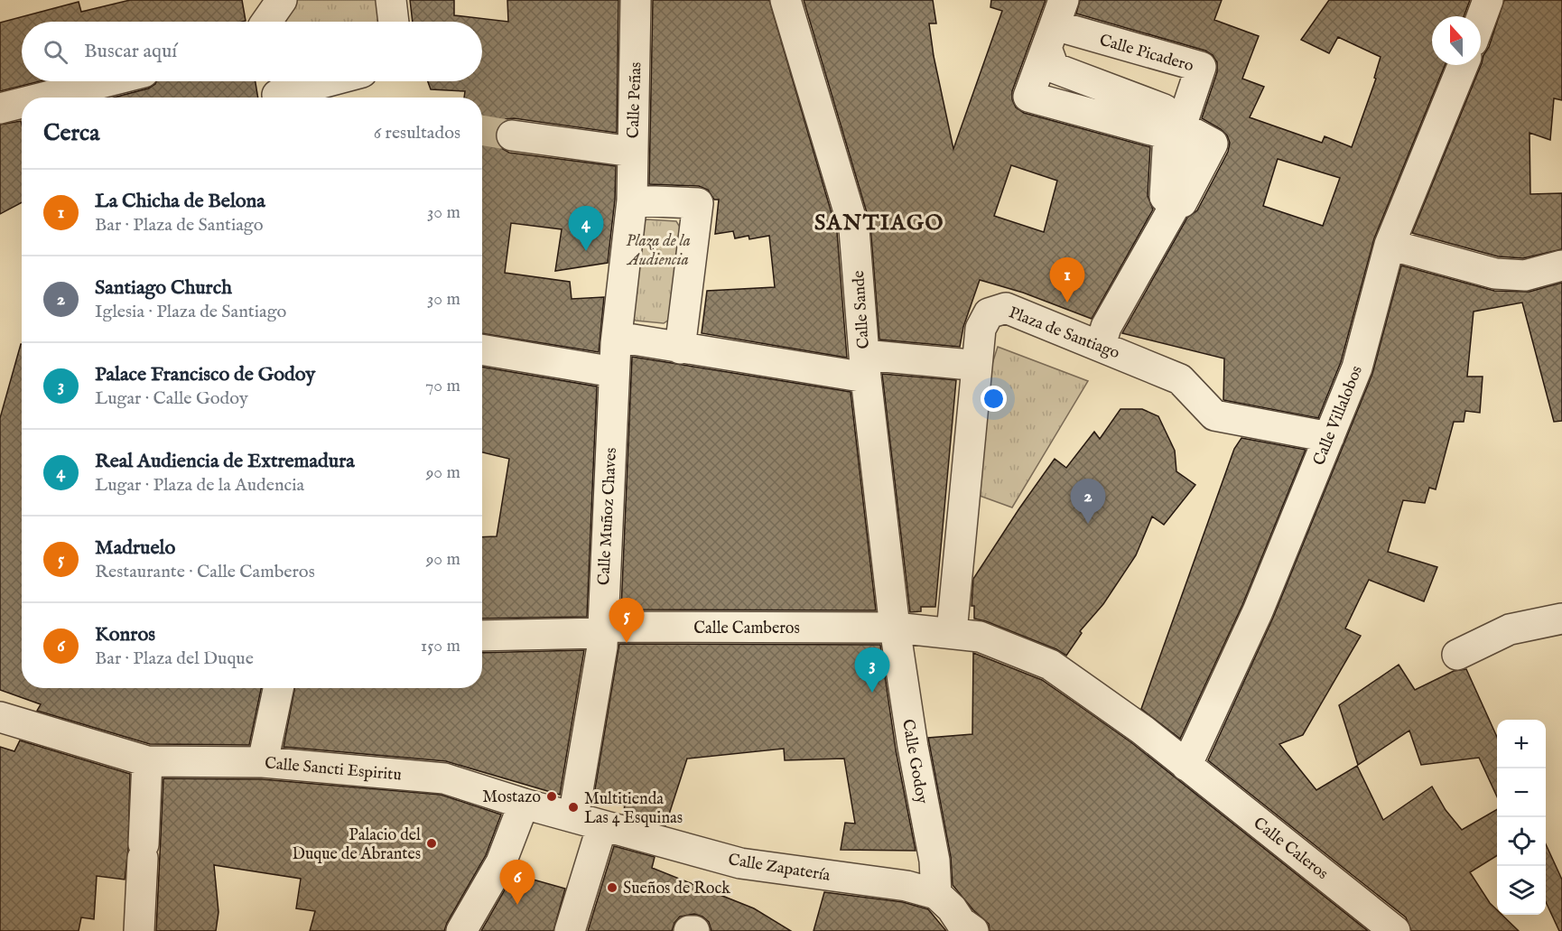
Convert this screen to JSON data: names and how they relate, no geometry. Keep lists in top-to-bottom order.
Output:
{
  "streets": {
    "street": [
      "Calle Picadero",
      "Calle Peñas",
      "Calle Sande",
      "Plaza de Santiago",
      "Calle Villalobos",
      "Calle Muñoz Chaves",
      "Calle Camberos",
      "Calle Godoy",
      "Calle Sancti Espiritu",
      "Calle Caleros",
      "Calle Zapatería"
    ]
  },
  "crossings": [
    ["Calle Picadero", "Plaza de Santiago"],
    ["Calle Peñas", "Calle Muñoz Chaves"],
    ["Calle Sande", "Calle Camberos"],
    ["Calle Sande", "Calle Godoy"],
    ["Plaza de Santiago", "Calle Villalobos"],
    ["Calle Villalobos", "Calle Caleros"],
    ["Calle Muñoz Chaves", "Calle Camberos"],
    ["Calle Muñoz Chaves", "Calle Sancti Espiritu"],
    ["Calle Muñoz Chaves", "Calle Zapatería"],
    ["Calle Camberos", "Calle Godoy"],
    ["Calle Godoy", "Calle Zapatería"],
    ["Calle Sancti Espiritu", "Calle Zapatería"]
  ],
  "districts": ["SANTIAGO"],
  "parks": ["Plaza de la Audiencia"],
  "places": [
    "Mostazo",
    "Multitienda Las 4 Esquinas",
    "Palacio del Duque de Abrantes",
    "Sueños de Rock"
  ],
  "north": "top",
  "page": {
    "search": "Buscar aquí",
    "heading": ["Cerca", "6 resultados"],
    "list": [
      {
        "mark": "1",
        "name": "La Chicha de Belona",
        "note": "Bar · Plaza de Santiago",
        "value": "30 m"
      },
      {
        "mark": "2",
        "name": "Santiago Church",
        "note": "Iglesia · Plaza de Santiago",
        "value": "30 m"
      },
      {
        "mark": "3",
        "name": "Palace Francisco de Godoy",
        "note": "Lugar · Calle Godoy",
        "value": "70 m"
      },
      {
        "mark": "4",
        "name": "Real Audiencia de Extremadura",
        "note": "Lugar · Plaza de la Audencia",
        "value": "90 m"
      },
      {
        "mark": "5",
        "name": "Madruelo",
        "note": "Restaurante · Calle Camberos",
        "value": "90 m"
      },
      {
        "mark": "6",
        "name": "Konros",
        "note": "Bar · Plaza del Duque",
        "value": "150 m"
      }
    ],
    "pins": [
      "4",
      "1",
      "2",
      "5",
      "3",
      "6"
    ],
    "map_buttons": ["+", "−"]
  }
}
